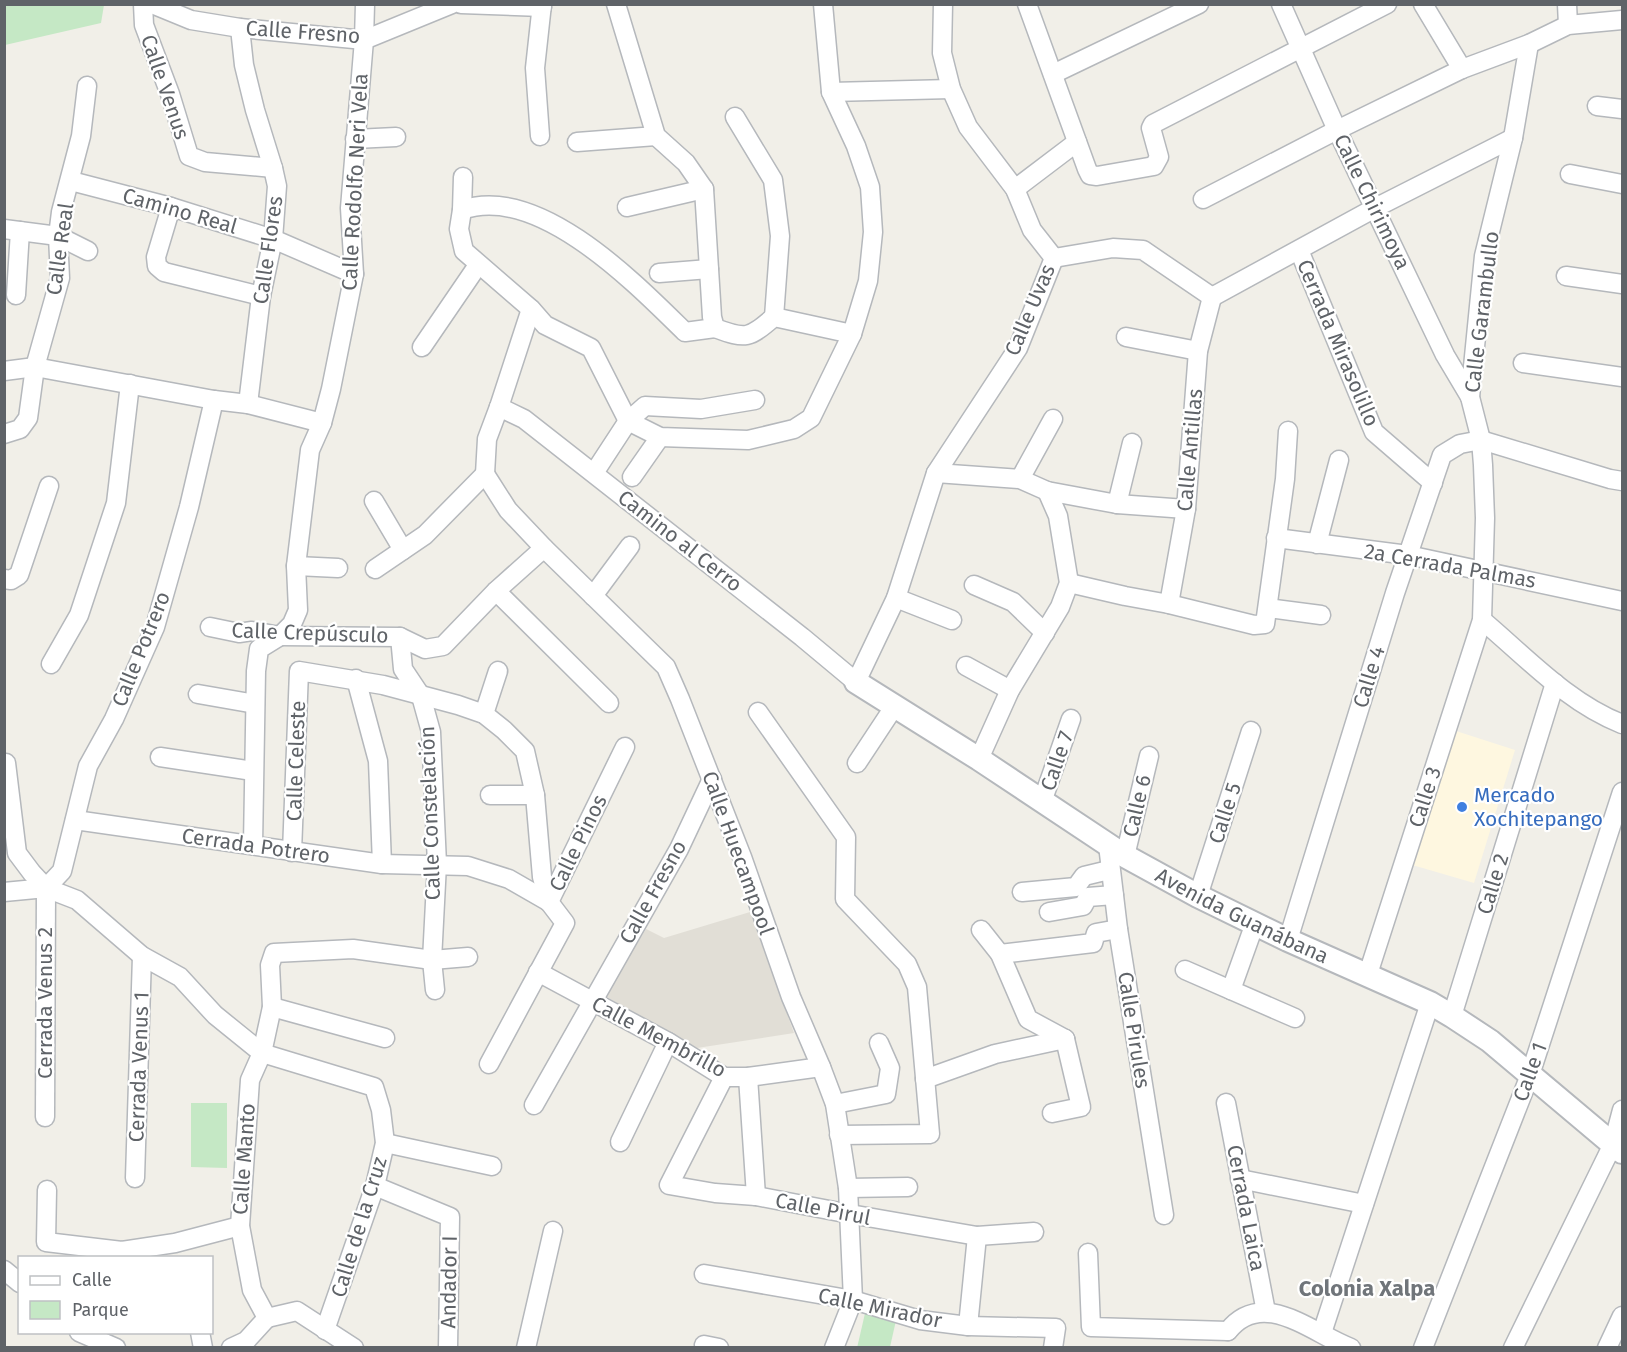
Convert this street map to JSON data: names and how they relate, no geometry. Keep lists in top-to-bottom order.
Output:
{
  "streets": {
    "street": [
      "Calle Fresno",
      "Calle Venus",
      "Calle Rodolfo Neri Vela",
      "Calle Chirimoya",
      "Camino Real",
      "Calle Real",
      "Calle Flores",
      "Calle Uvas",
      "Calle Garambullo",
      "Cerrada Mirasolillo",
      "Calle Antillas",
      "Camino al Cerro",
      "2a Cerrada Palmas",
      "Calle Crepúsculo",
      "Calle Potrero",
      "Calle 4",
      "Calle Celeste",
      "Calle 7",
      "Calle 3",
      "Calle 6",
      "Calle Constelación",
      "Calle 5",
      "Calle Pinos",
      "Cerrada Potrero",
      "Calle Huecampool",
      "Calle 2",
      "Avenida Guanábana",
      "Cerrada Venus 2",
      "Calle Pirules",
      "Calle Membrillo",
      "Cerrada Venus 1",
      "Calle 1",
      "Calle Manto",
      "Cerrada Laica",
      "Calle Pirul",
      "Calle de la Cruz",
      "Andador I",
      "Calle Mirador"
    ]
  },
  "crossings": [
    ["Calle Fresno", "Calle Rodolfo Neri Vela"],
    ["Calle Fresno", "Calle Flores"],
    ["Calle Fresno", "Calle Huecampool"],
    ["Calle Fresno", "Calle Membrillo"],
    ["Calle Venus", "Calle Flores"],
    ["Calle Rodolfo Neri Vela", "Camino Real"],
    ["Calle Rodolfo Neri Vela", "Calle Crepúsculo"],
    ["Calle Chirimoya", "Calle Garambullo"],
    ["Camino Real", "Calle Real"],
    ["Camino Real", "Calle Flores"],
    ["Calle Uvas", "Camino al Cerro"],
    ["Calle Uvas", "Avenida Guanábana"],
    ["Calle Garambullo", "2a Cerrada Palmas"],
    ["Calle Garambullo", "Calle 4"],
    ["Calle Garambullo", "Calle 3"],
    ["Cerrada Mirasolillo", "Calle 4"],
    ["Camino al Cerro", "Avenida Guanábana"],
    ["2a Cerrada Palmas", "Calle 4"],
    ["Calle Crepúsculo", "Calle Constelación"],
    ["Calle Potrero", "Cerrada Potrero"],
    ["Calle Potrero", "Cerrada Venus 2"],
    ["Calle 4", "Avenida Guanábana"],
    ["Calle Celeste", "Cerrada Potrero"],
    ["Calle 7", "Avenida Guanábana"],
    ["Calle 3", "Avenida Guanábana"],
    ["Calle 6", "Avenida Guanábana"],
    ["Calle 6", "Calle Pirules"],
    ["Calle Constelación", "Cerrada Potrero"],
    ["Calle Constelación", "Calle Manto"],
    ["Calle 5", "Avenida Guanábana"],
    ["Calle Pinos", "Cerrada Potrero"],
    ["Calle Pinos", "Calle Membrillo"],
    ["Calle Huecampool", "Calle Membrillo"],
    ["Calle Huecampool", "Calle Pirul"],
    ["Calle Huecampool", "Calle Mirador"],
    ["Calle 2", "Avenida Guanábana"],
    ["Avenida Guanábana", "Calle Pirules"],
    ["Avenida Guanábana", "Calle 1"],
    ["Calle Membrillo", "Calle Pirul"],
    ["Calle Manto", "Calle de la Cruz"],
    ["Calle de la Cruz", "Andador I"]
  ],
  "districts": ["Colonia Xalpa"],
  "places": ["Mercado Xochitepango"],
  "legend": ["Calle", "Parque"]
}
